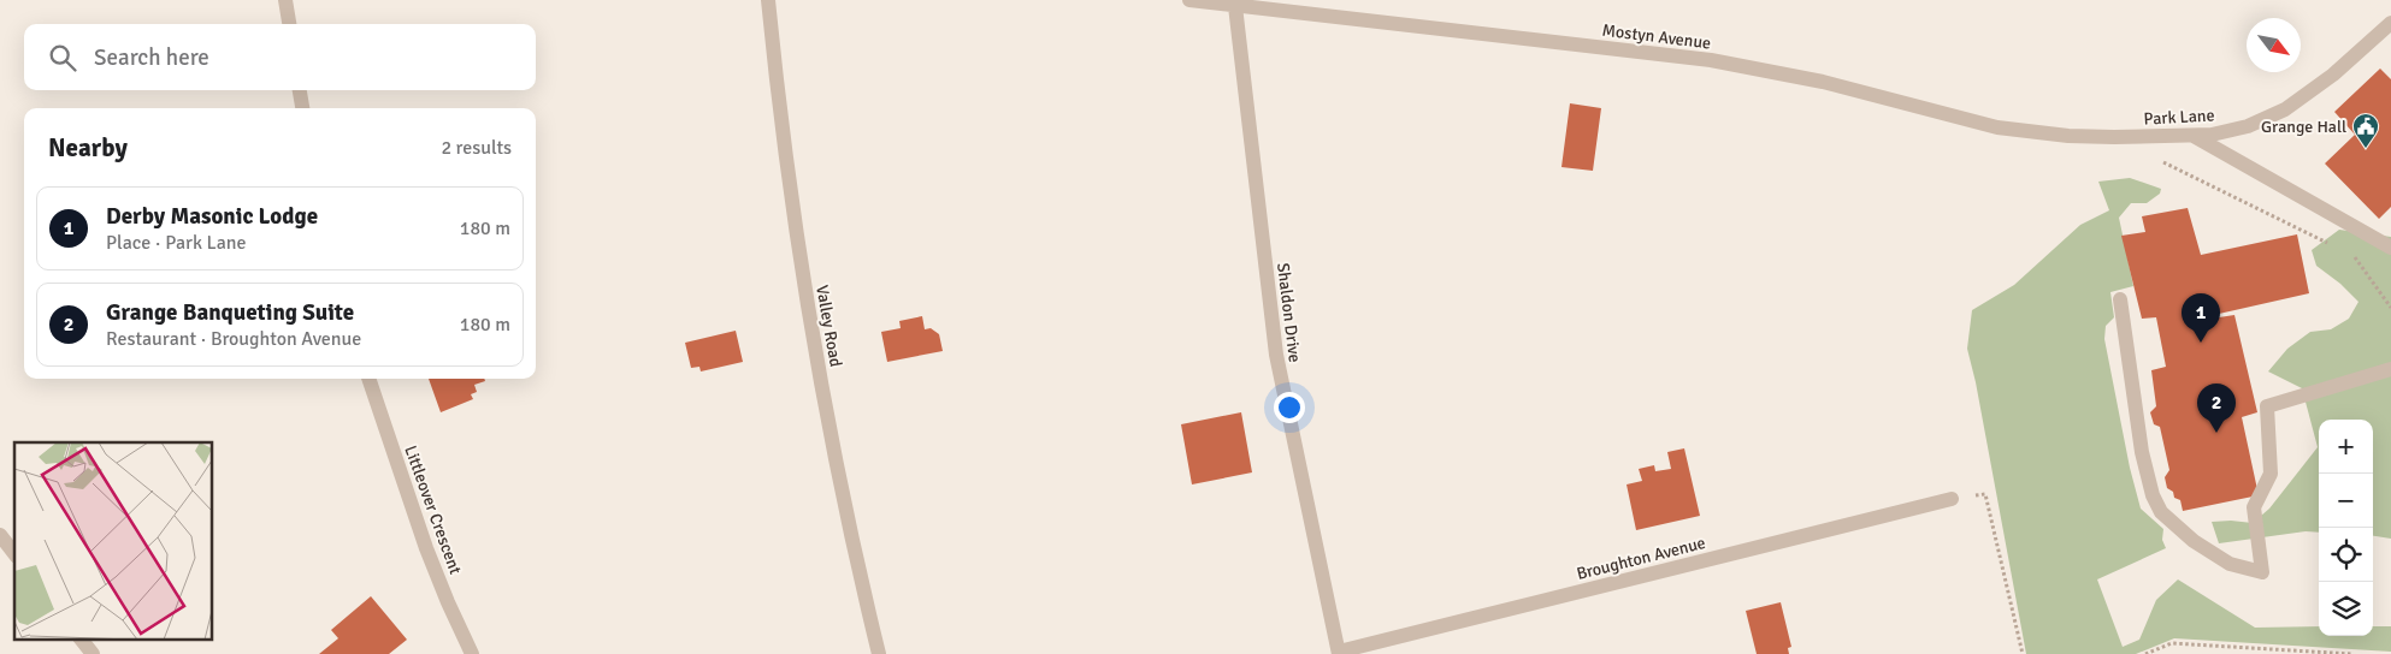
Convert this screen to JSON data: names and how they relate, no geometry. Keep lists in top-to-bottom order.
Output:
{
  "streets": {
    "street": [
      "Mostyn Avenue",
      "Park Lane",
      "Shaldon Drive",
      "Valley Road",
      "Littleover Crescent",
      "Broughton Avenue"
    ]
  },
  "crossings": [
    ["Mostyn Avenue", "Park Lane"],
    ["Mostyn Avenue", "Shaldon Drive"],
    ["Shaldon Drive", "Broughton Avenue"]
  ],
  "places": {
    "public building": ["Grange Hall"]
  },
  "north": "bottom right",
  "page": {
    "search": "Search here",
    "heading": ["Nearby", "2 results"],
    "list": [
      {
        "mark": "1",
        "name": "Derby Masonic Lodge",
        "note": "Place · Park Lane",
        "value": "180 m"
      },
      {
        "mark": "2",
        "name": "Grange Banqueting Suite",
        "note": "Restaurant · Broughton Avenue",
        "value": "180 m"
      }
    ],
    "pins": ["1", "2"],
    "map_buttons": ["+", "−"]
  }
}
